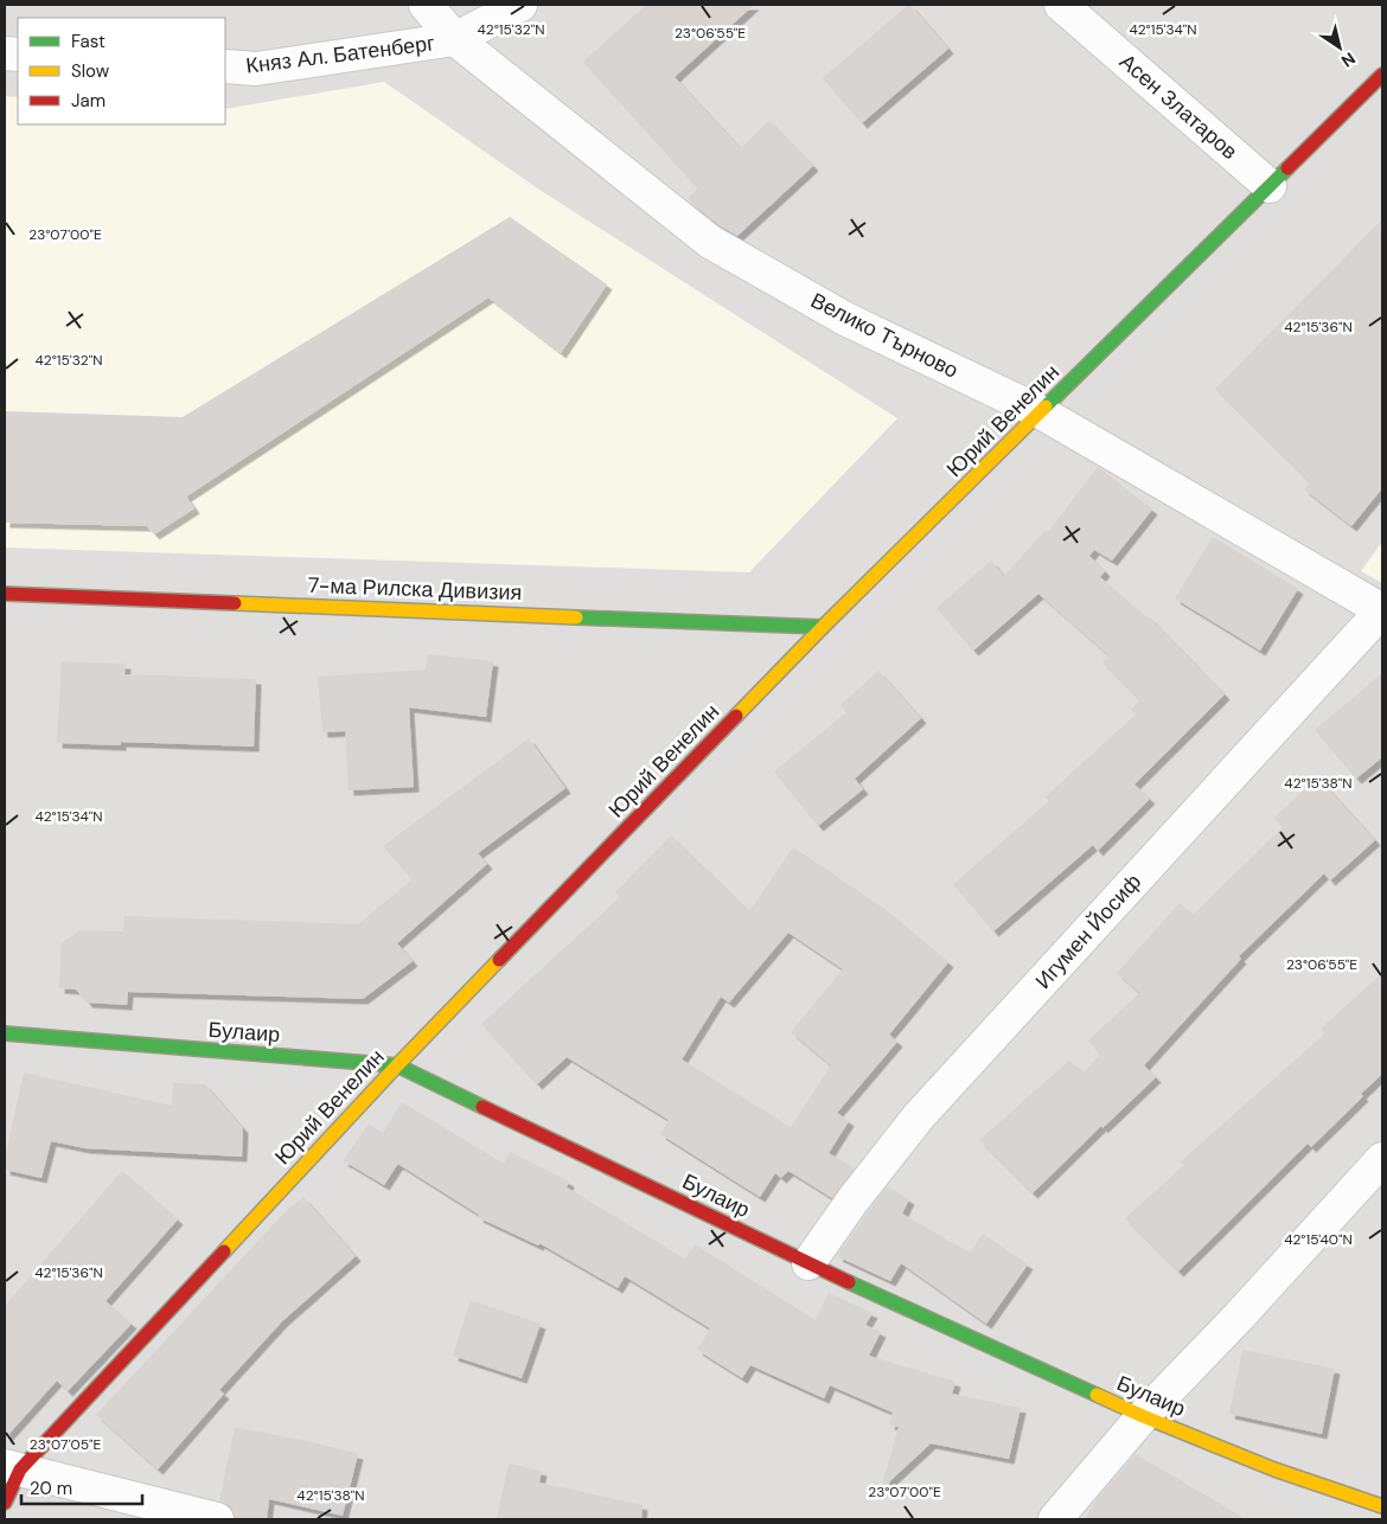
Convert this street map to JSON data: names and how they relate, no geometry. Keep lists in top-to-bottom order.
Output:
{
  "streets": {
    "street": [
      "Княз Ал. Батенберг",
      "Асен Златаров",
      "Велико Търново",
      "Юрий Венелин",
      "7-ма Рилска Дивизия",
      "Игумен Йосиф",
      "Булаир"
    ]
  },
  "crossings": [
    ["Княз Ал. Батенберг", "Велико Търново"],
    ["Асен Златаров", "Юрий Венелин"],
    ["Велико Търново", "Юрий Венелин"],
    ["Велико Търново", "Игумен Йосиф"],
    ["Юрий Венелин", "7-ма Рилска Дивизия"],
    ["Юрий Венелин", "Булаир"],
    ["Игумен Йосиф", "Булаир"]
  ],
  "legend": ["Fast", "Slow", "Jam"],
  "scale_bar": "20 m",
  "north": "bottom right",
  "coordinates": [
    "42°15'32\"N",
    "42°15'34\"N",
    "23°06'55\"E",
    "23°07'00\"E",
    "42°15'36\"N",
    "42°15'38\"N",
    "42°15'40\"N",
    "23°07'05\"E"
  ]
}
